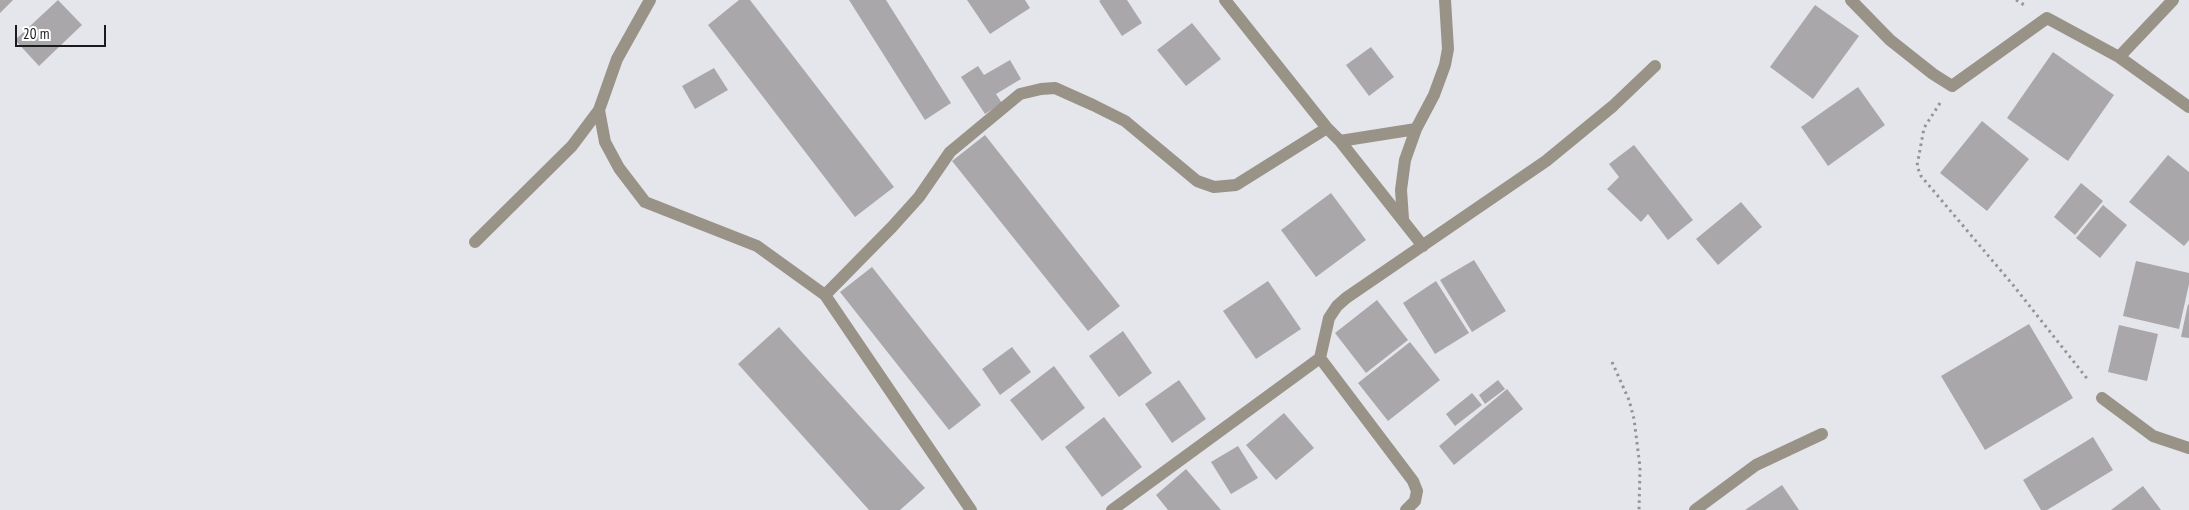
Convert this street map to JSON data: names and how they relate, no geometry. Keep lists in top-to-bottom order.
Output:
{
  "scale_bar": "20 m"
}
